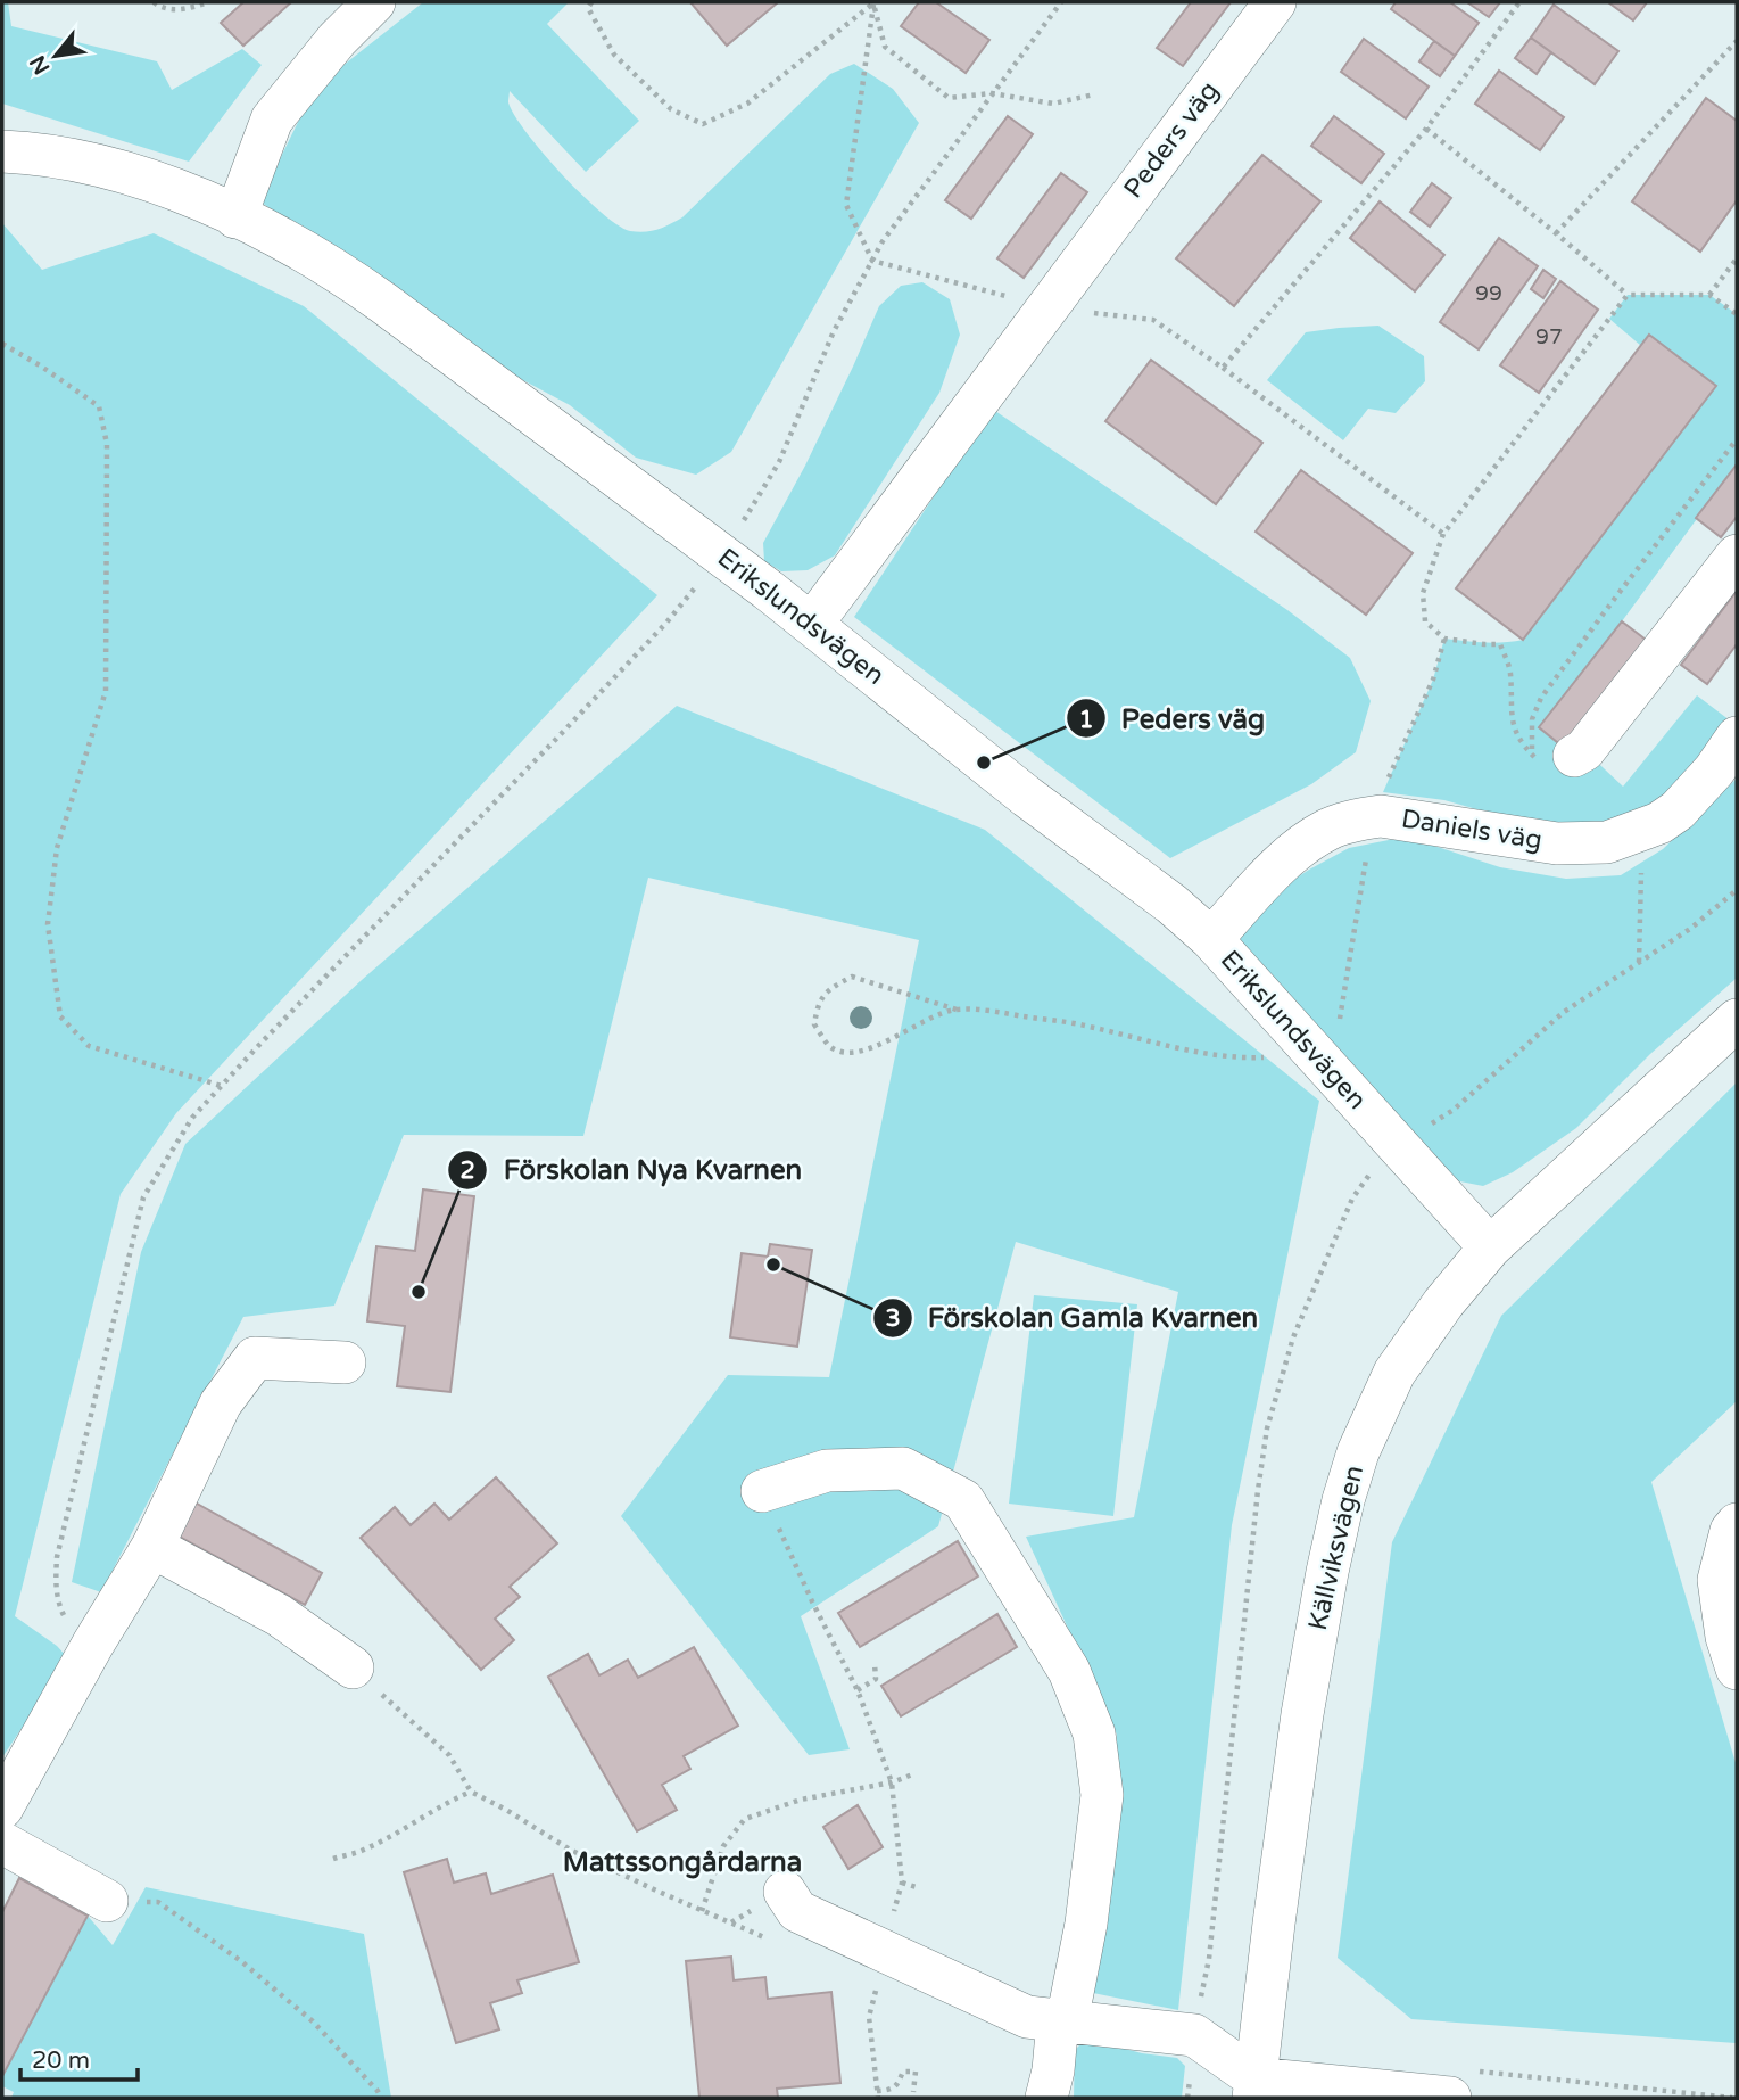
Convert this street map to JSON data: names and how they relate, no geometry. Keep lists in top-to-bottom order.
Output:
{
  "streets": {
    "street": [
      "Peders väg",
      "Erikslundsvägen",
      "Daniels väg",
      "Källviksvägen"
    ]
  },
  "crossings": [
    ["Peders väg", "Erikslundsvägen"],
    ["Erikslundsvägen", "Daniels väg"],
    ["Erikslundsvägen", "Källviksvägen"]
  ],
  "districts": ["Mattssongårdarna"],
  "places": ["Peders väg", "Förskolan Gamla Kvarnen", "Förskolan Nya Kvarnen"],
  "house_numbers": ["99", "97"],
  "scale_bar": "20 m",
  "north": "bottom left"
}
